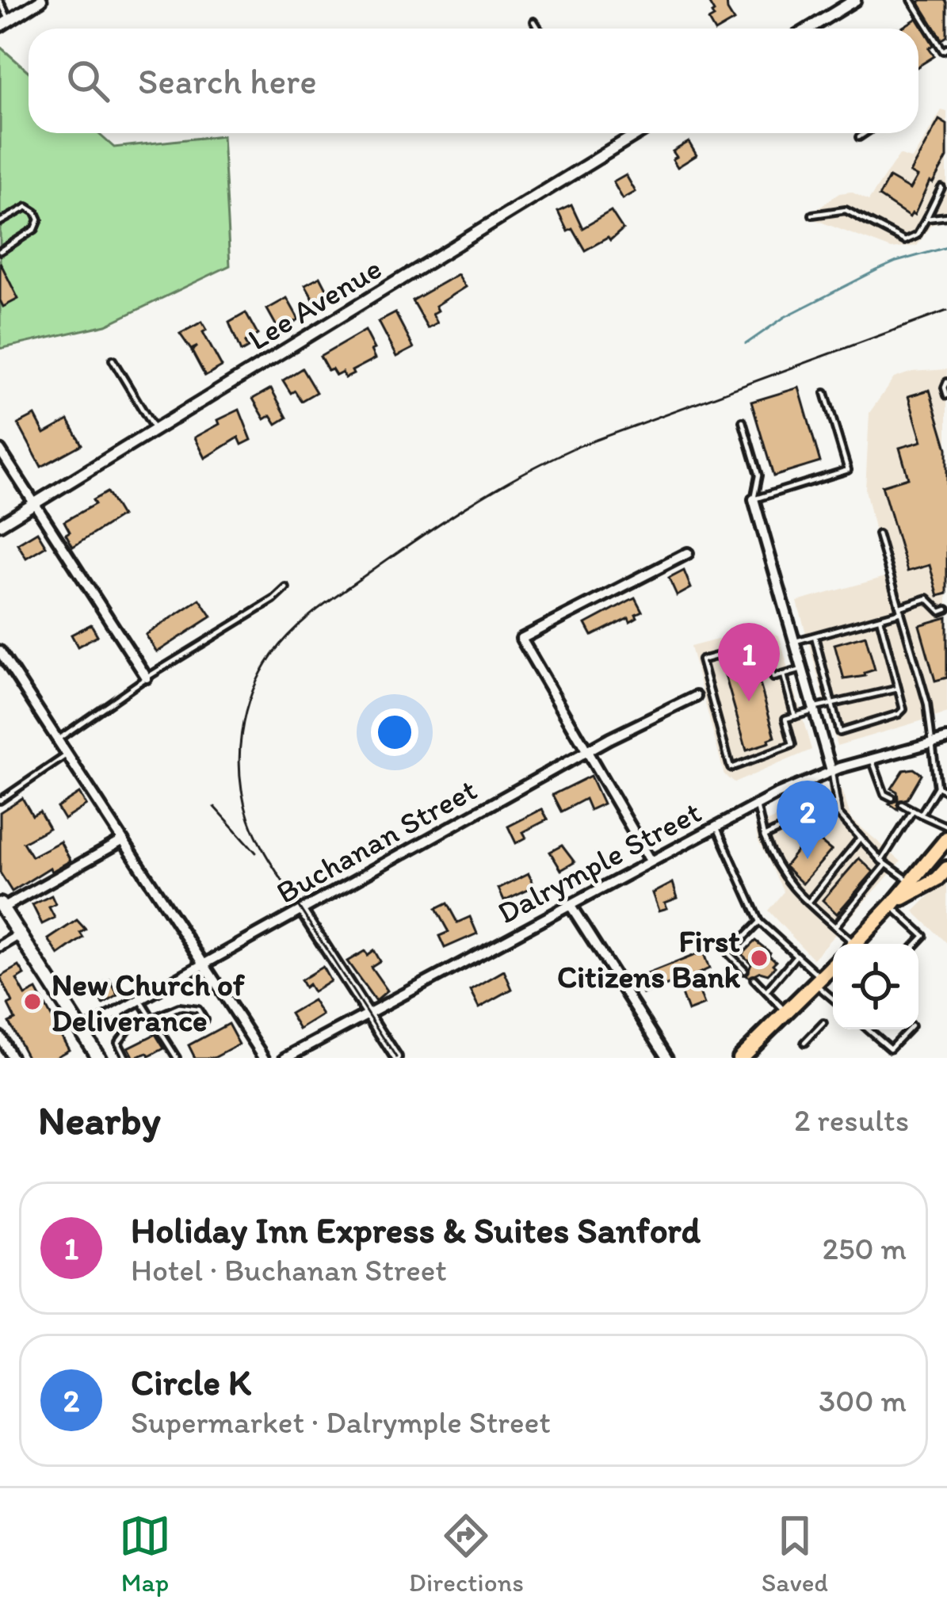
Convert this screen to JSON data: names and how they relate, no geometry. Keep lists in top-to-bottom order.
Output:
{
  "streets": {
    "street": ["Lee Avenue", "Buchanan Street", "Dalrymple Street"]
  },
  "places": ["First Citizens Bank", "New Church of Deliverance"],
  "page": {
    "search": "Search here",
    "pins": ["1", "2"],
    "heading": ["Nearby", "2 results"],
    "list": [
      {
        "mark": "1",
        "name": "Holiday Inn Express & Suites Sanford",
        "note": "Hotel · Buchanan Street",
        "value": "250 m"
      },
      {
        "mark": "2",
        "name": "Circle K",
        "note": "Supermarket · Dalrymple Street",
        "value": "300 m"
      }
    ],
    "nav": ["Map", "Directions", "Saved"]
  }
}
